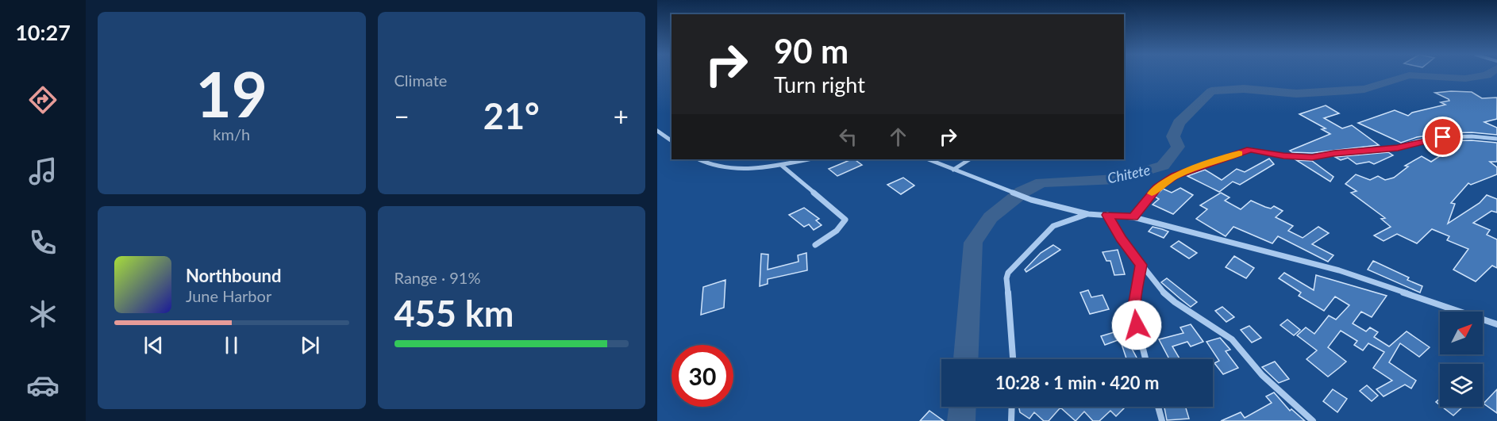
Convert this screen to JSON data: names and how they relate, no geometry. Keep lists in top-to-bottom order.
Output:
{
  "water": ["Chitete"],
  "north": "top right",
  "page": {
    "tabs": "10:27",
    "tile": [
      ["19", "km/h"],
      "Climate",
      ["Range · 91%", "455 km"]
    ],
    "turn": ["90 m", "Turn right"],
    "heat": ["−", "21°", "+"],
    "song": ["Northbound", "June Harbor"],
    "limit": "30",
    "trip": "10:28 · 1 min · 420 m"
  }
}
